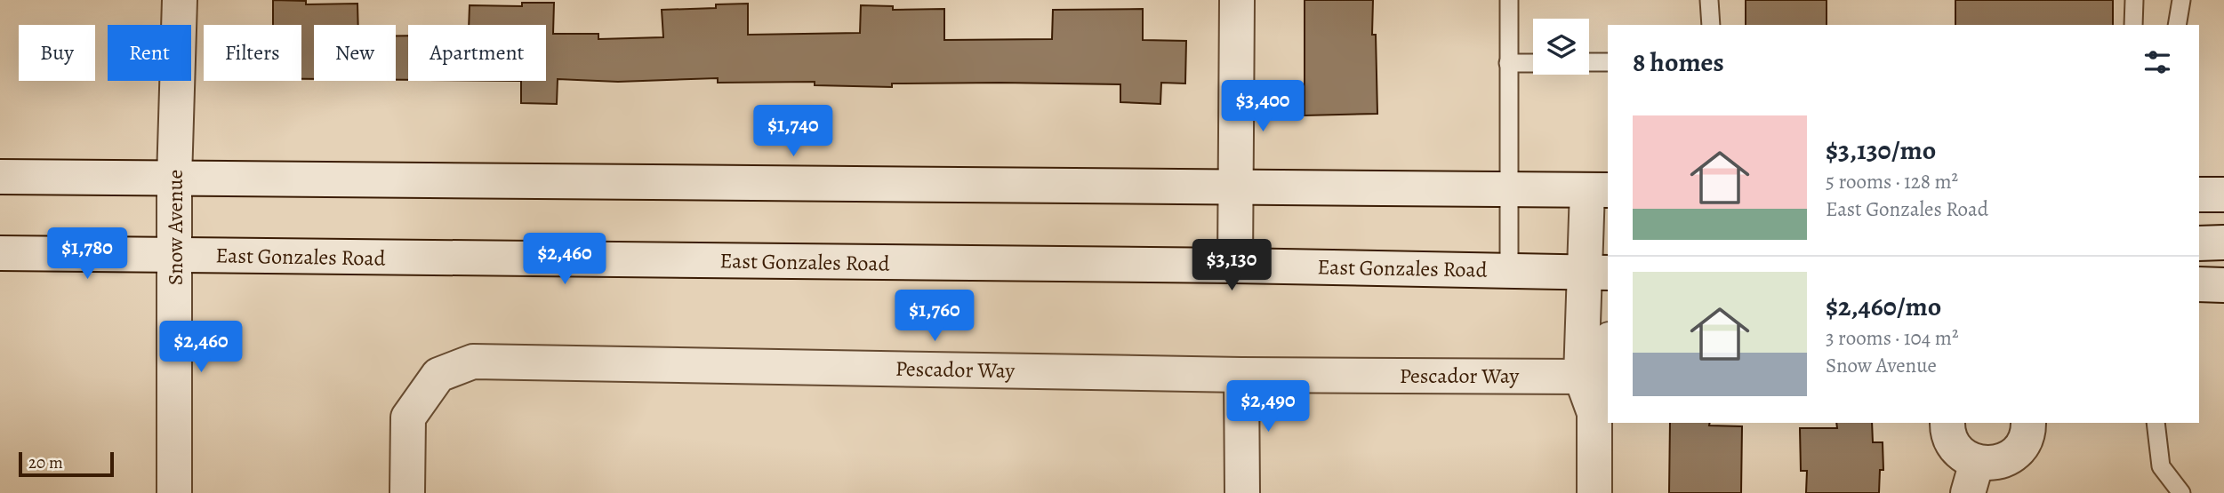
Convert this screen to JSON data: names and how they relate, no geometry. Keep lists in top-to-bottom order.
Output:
{
  "streets": {
    "main road": ["Snow Avenue", "East Gonzales Road", "Pescador Way"]
  },
  "crossings": [
    ["Snow Avenue", "East Gonzales Road"]
  ],
  "scale_bar": "20 m",
  "page": {
    "chip": [
      "Buy",
      "Rent",
      "Filters",
      "New",
      "Apartment"
    ],
    "heading": "8 homes",
    "price": [
      "$3,400",
      "$1,740",
      "$1,780",
      "$2,460",
      "$3,130",
      "$1,760",
      "$2,460",
      "$2,490"
    ],
    "list": [
      {
        "name": "$3,130/mo",
        "note": "5 rooms · 128 m² · East Gonzales Road"
      },
      {
        "name": "$2,460/mo",
        "note": "3 rooms · 104 m² · Snow Avenue"
      }
    ],
    "scale": "20 m"
  }
}
